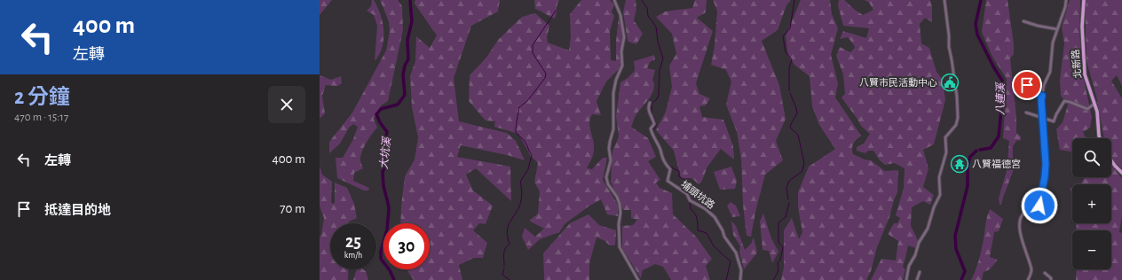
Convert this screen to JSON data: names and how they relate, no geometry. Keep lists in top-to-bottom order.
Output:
{
  "streets": {
    "main road": ["北新路"],
    "street": ["埔頭坑路"]
  },
  "water": ["八連溪", "大坑溪"],
  "places": {
    "public building": ["八賢市民活動中心"],
    "temple": ["八賢福德宮"]
  },
  "page": {
    "turn": ["400 m", "左轉"],
    "heading": ["2 分鐘", "470 m · 15:17"],
    "list": [
      {
        "name": "左轉",
        "value": "400 m"
      },
      {
        "name": "抵達目的地",
        "value": "70 m"
      }
    ],
    "map_buttons": ["+", "−"],
    "speed": "25 km/h",
    "limit": "30"
  }
}
